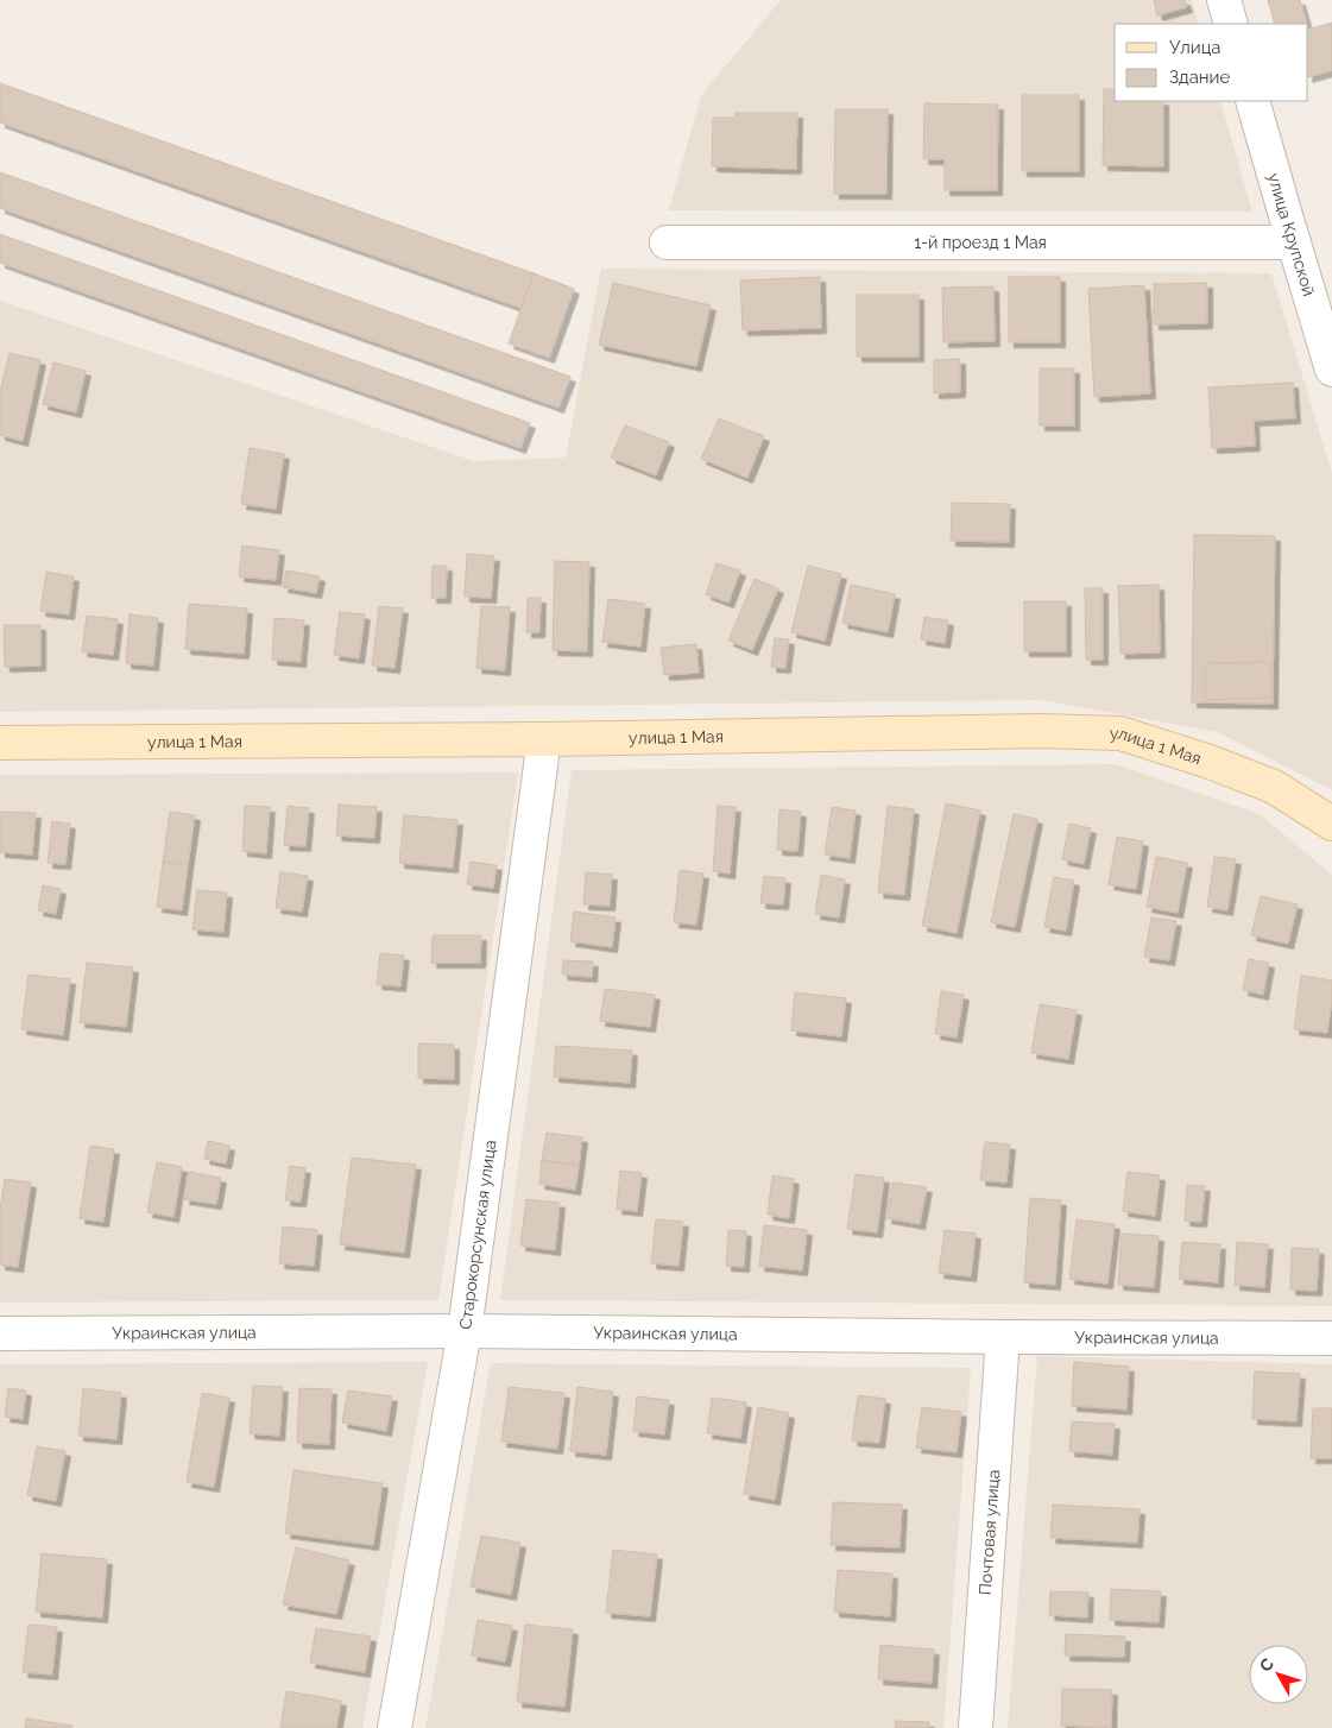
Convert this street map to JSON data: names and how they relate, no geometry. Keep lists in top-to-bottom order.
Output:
{
  "streets": {
    "street": [
      "улица Крупской",
      "1-й проезд 1 Мая",
      "улица 1 Мая",
      "Старокорсунская улица",
      "Украинская улица",
      "Почтовая улица"
    ]
  },
  "crossings": [
    ["улица Крупской", "1-й проезд 1 Мая"],
    ["улица 1 Мая", "Старокорсунская улица"],
    ["Старокорсунская улица", "Украинская улица"],
    ["Украинская улица", "Почтовая улица"]
  ],
  "legend": ["Улица", "Здание"],
  "north": "top left"
}
